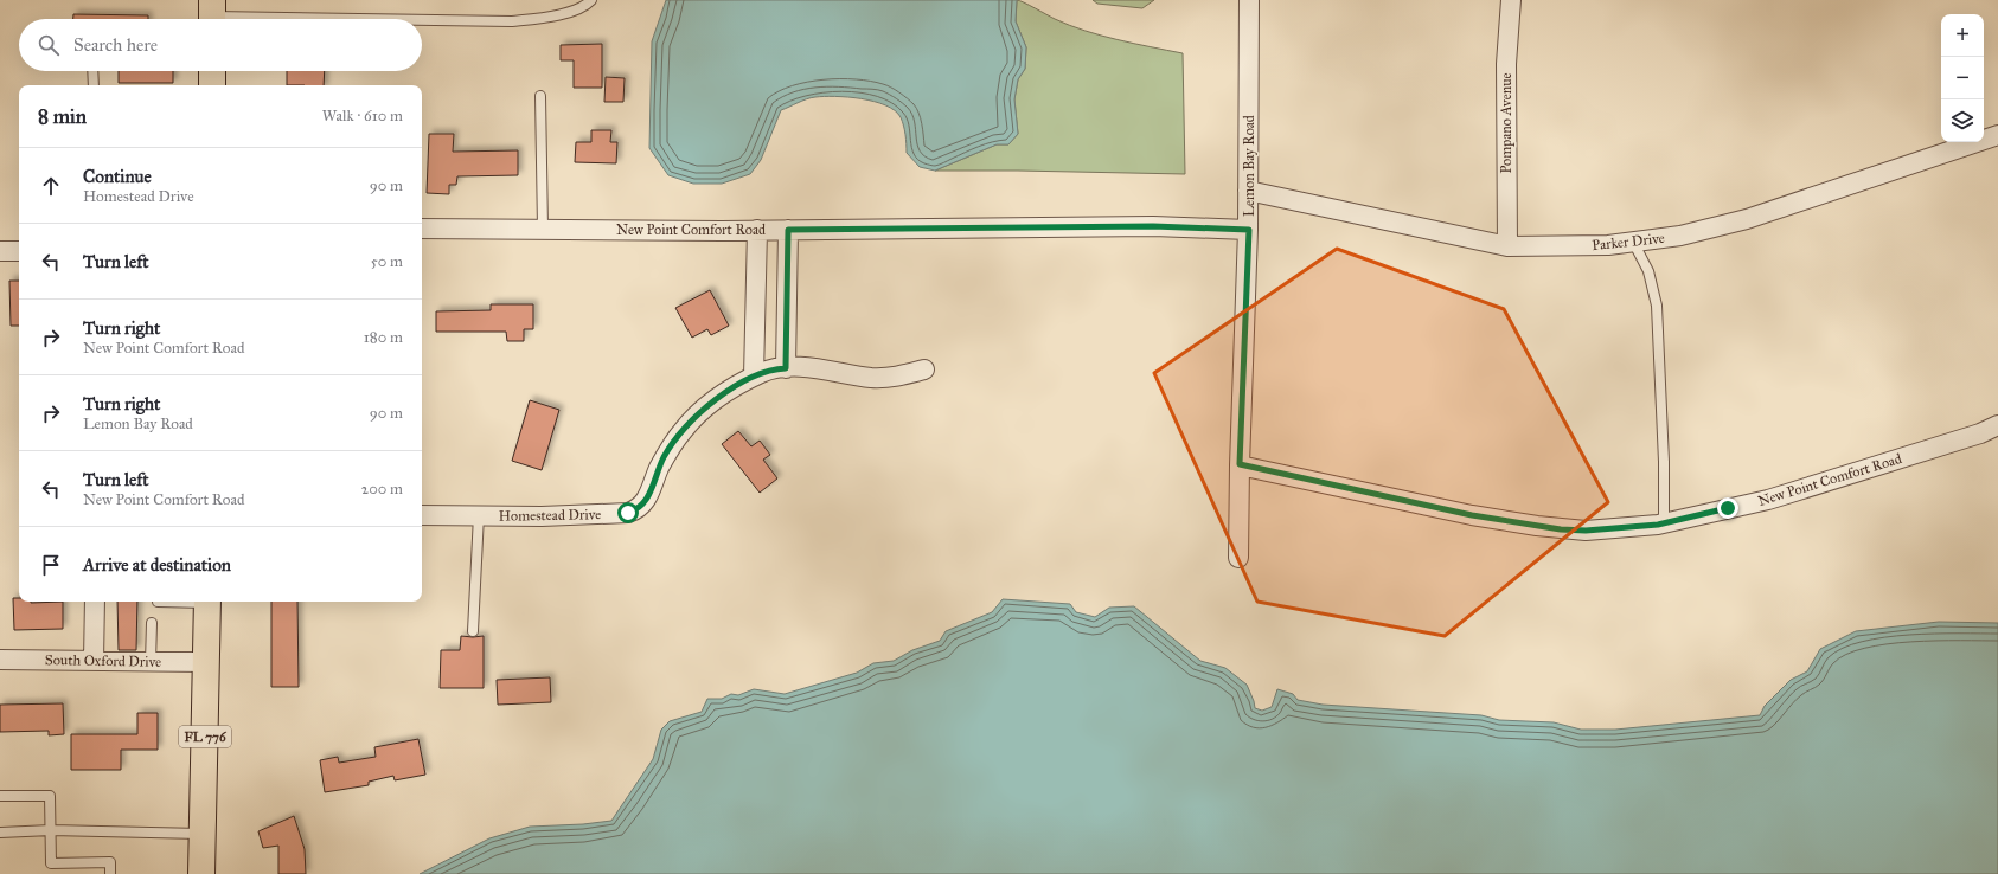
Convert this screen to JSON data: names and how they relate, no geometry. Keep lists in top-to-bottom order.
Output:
{
  "streets": {
    "main road": ["FL 776"],
    "street": [
      "Pompano Avenue",
      "Lemon Bay Road",
      "New Point Comfort Road",
      "Parker Drive",
      "Homestead Drive",
      "South Oxford Drive"
    ]
  },
  "crossings": [
    ["Pompano Avenue", "Parker Drive"],
    ["Lemon Bay Road", "New Point Comfort Road"],
    ["Lemon Bay Road", "Parker Drive"],
    ["South Oxford Drive", "FL 776"]
  ],
  "page": {
    "map_buttons": ["+", "−"],
    "search": "Search here",
    "heading": ["8 min", "Walk · 610 m"],
    "list": [
      ["Continue", "Homestead Drive", "90 m"],
      ["Turn left", "50 m"],
      ["Turn right", "New Point Comfort Road", "180 m"],
      ["Turn right", "Lemon Bay Road", "90 m"],
      ["Turn left", "New Point Comfort Road", "200 m"],
      "Arrive at destination"
    ]
  }
}
